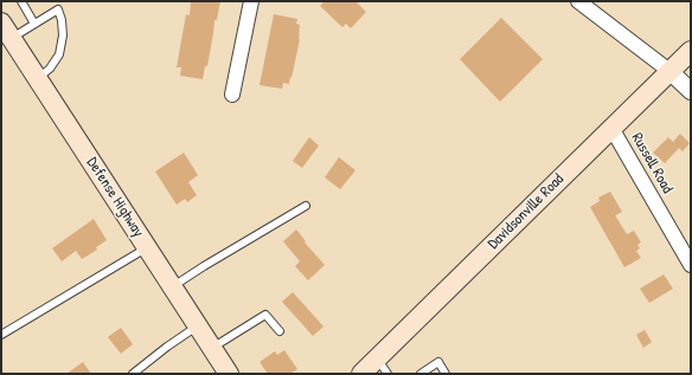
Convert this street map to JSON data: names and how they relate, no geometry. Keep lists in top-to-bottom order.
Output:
{
  "streets": {
    "main road": ["Defense Highway", "Davidsonville Road"],
    "street": ["Russell Road"]
  },
  "crossings": [
    ["Russell Road", "Davidsonville Road"]
  ]
}
